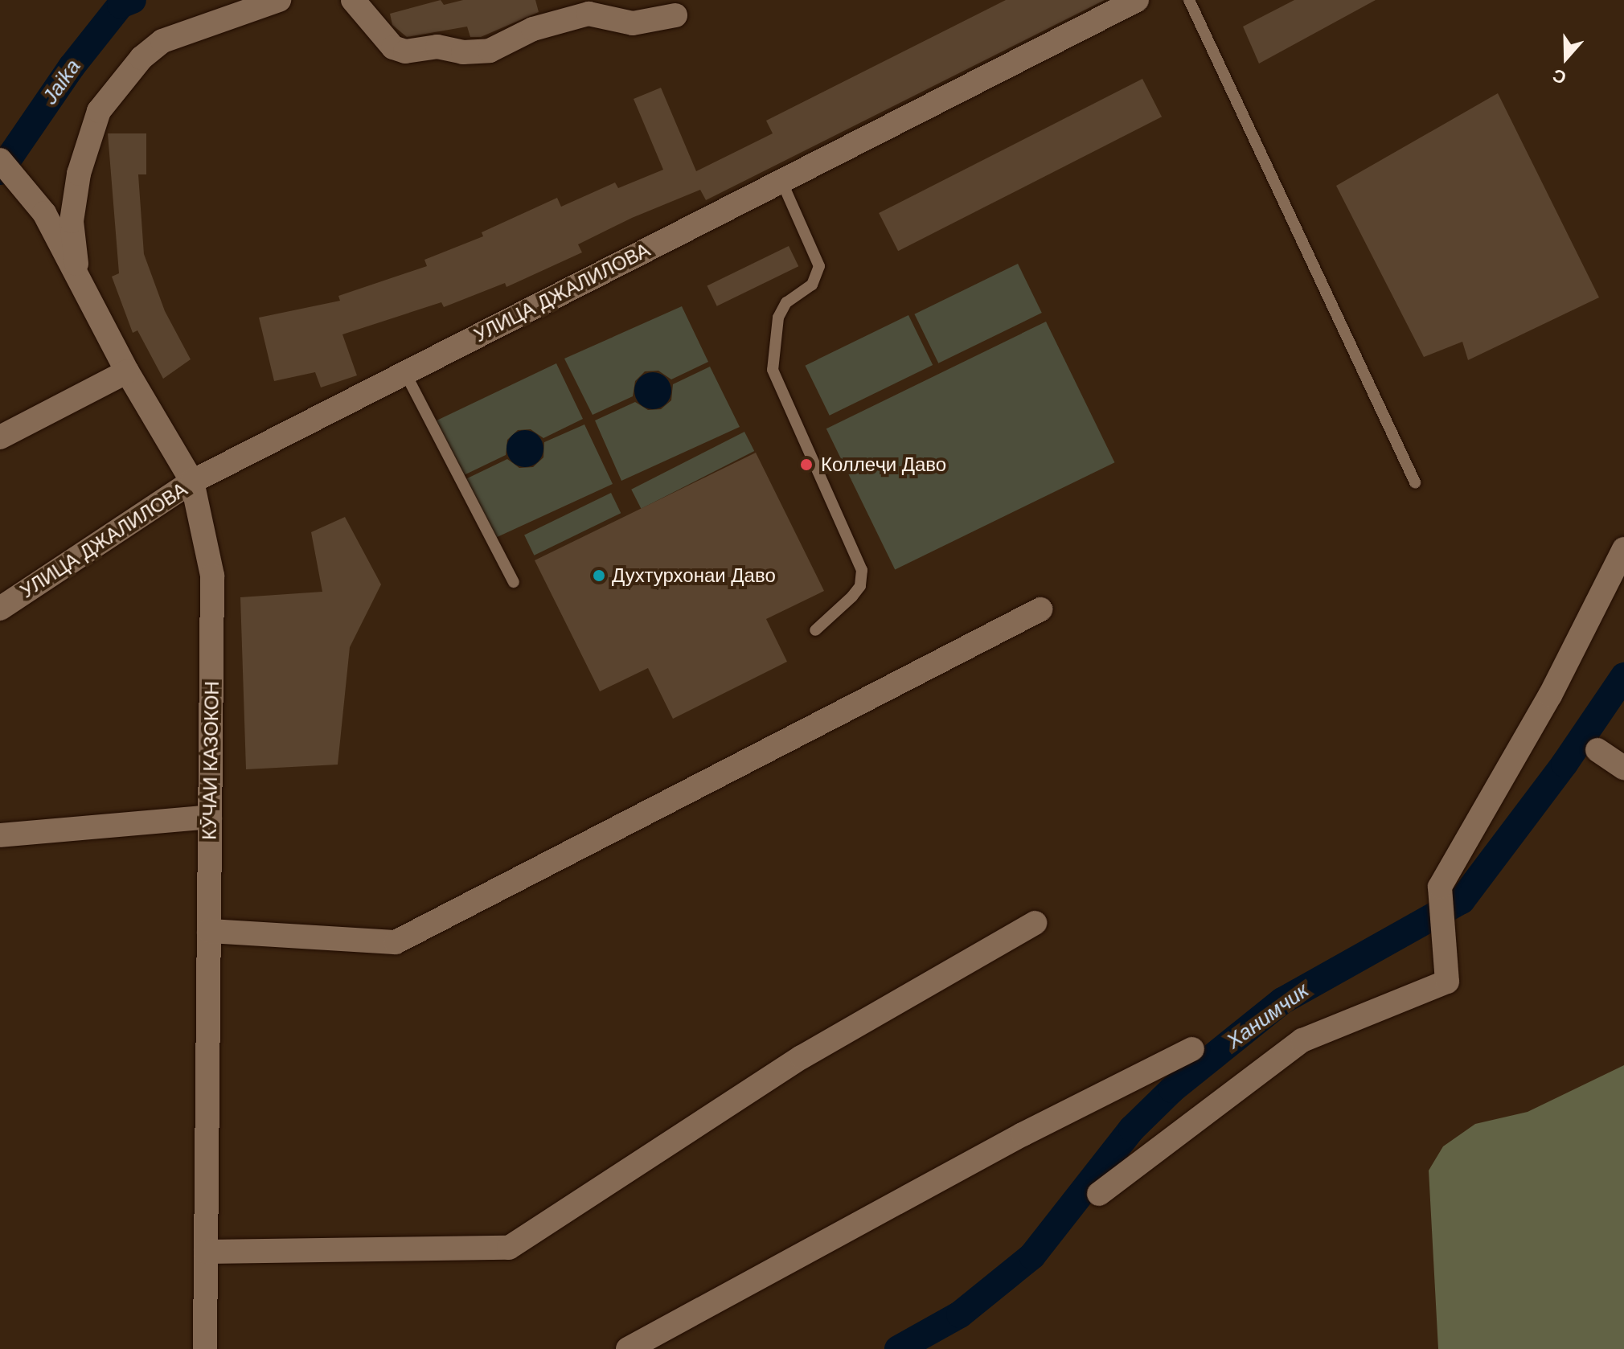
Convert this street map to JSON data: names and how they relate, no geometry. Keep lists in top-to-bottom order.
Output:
{
  "streets": {
    "street": ["УЛИЦА ДЖАЛИЛОВА", "КӮЧАИ КАЗОКОН"]
  },
  "crossings": [
    ["УЛИЦА ДЖАЛИЛОВА", "КӮЧАИ КАЗОКОН"]
  ],
  "water": ["Jaika", "Ханимчик"],
  "places": ["Коллеҷи Даво", "Духтурхонаи Даво"],
  "north": "bottom"
}
